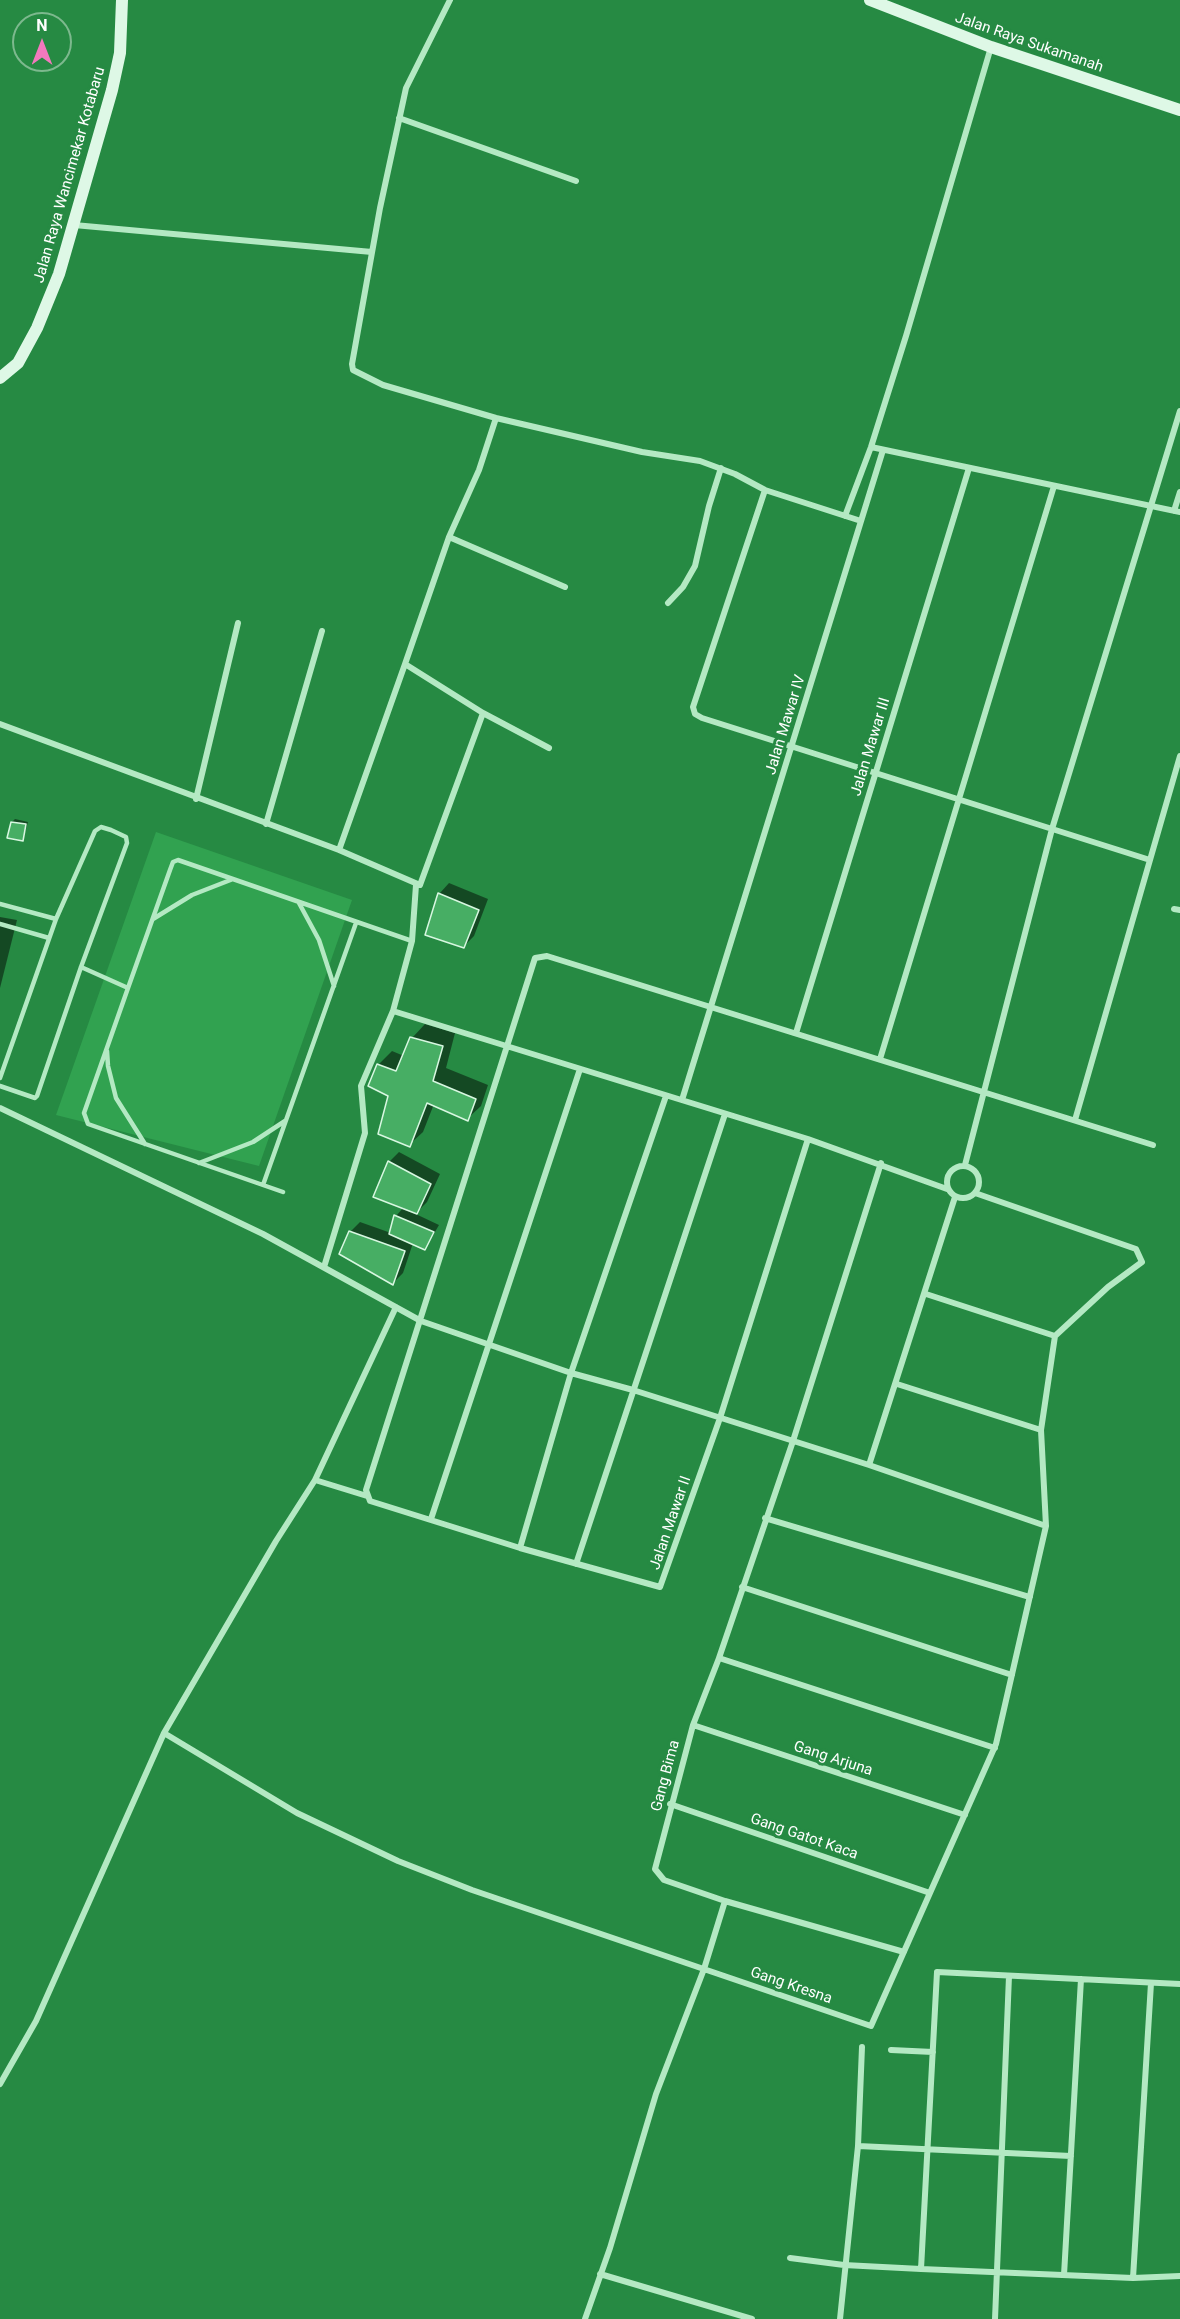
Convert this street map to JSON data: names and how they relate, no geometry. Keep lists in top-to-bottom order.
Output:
{
  "streets": {
    "street": [
      "Jalan Raya Sukamanah",
      "Jalan Raya Wancimekar Kotabaru",
      "Jalan Mawar IV",
      "Jalan Mawar III",
      "Jalan Mawar II",
      "Gang Arjuna",
      "Gang Bima",
      "Gang Gatot Kaca",
      "Gang Kresna"
    ]
  },
  "crossings": [
    ["Gang Arjuna", "Gang Bima"],
    ["Gang Bima", "Gang Gatot Kaca"],
    ["Gang Bima", "Gang Kresna"]
  ],
  "north": "top"
}
